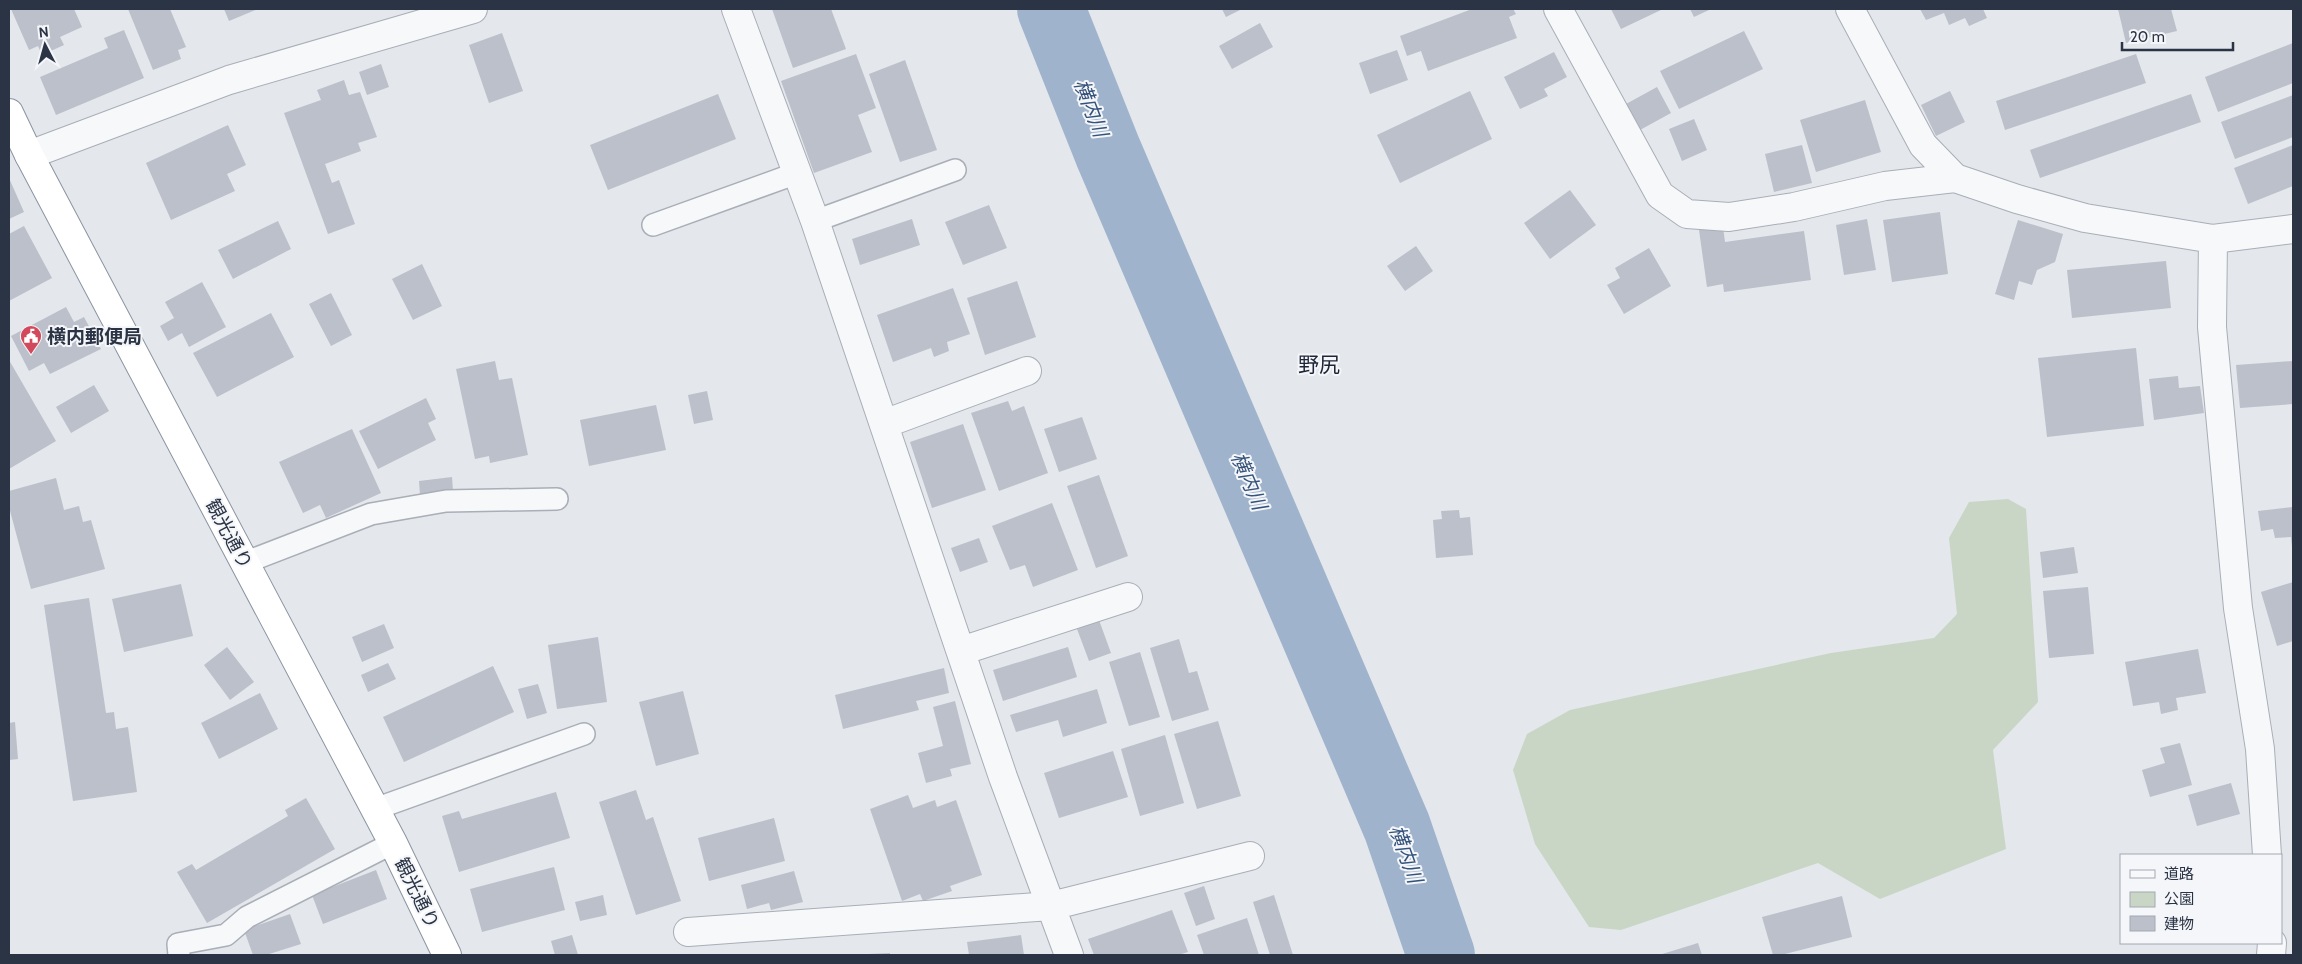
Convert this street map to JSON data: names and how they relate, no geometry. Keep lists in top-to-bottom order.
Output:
{
  "streets": {
    "highway": ["観光通り"]
  },
  "districts": ["野尻"],
  "water": ["横内川"],
  "places": {
    "public building": ["横内郵便局"]
  },
  "legend": ["道路", "公園", "建物"],
  "scale_bar": "20 m",
  "north": "top"
}
